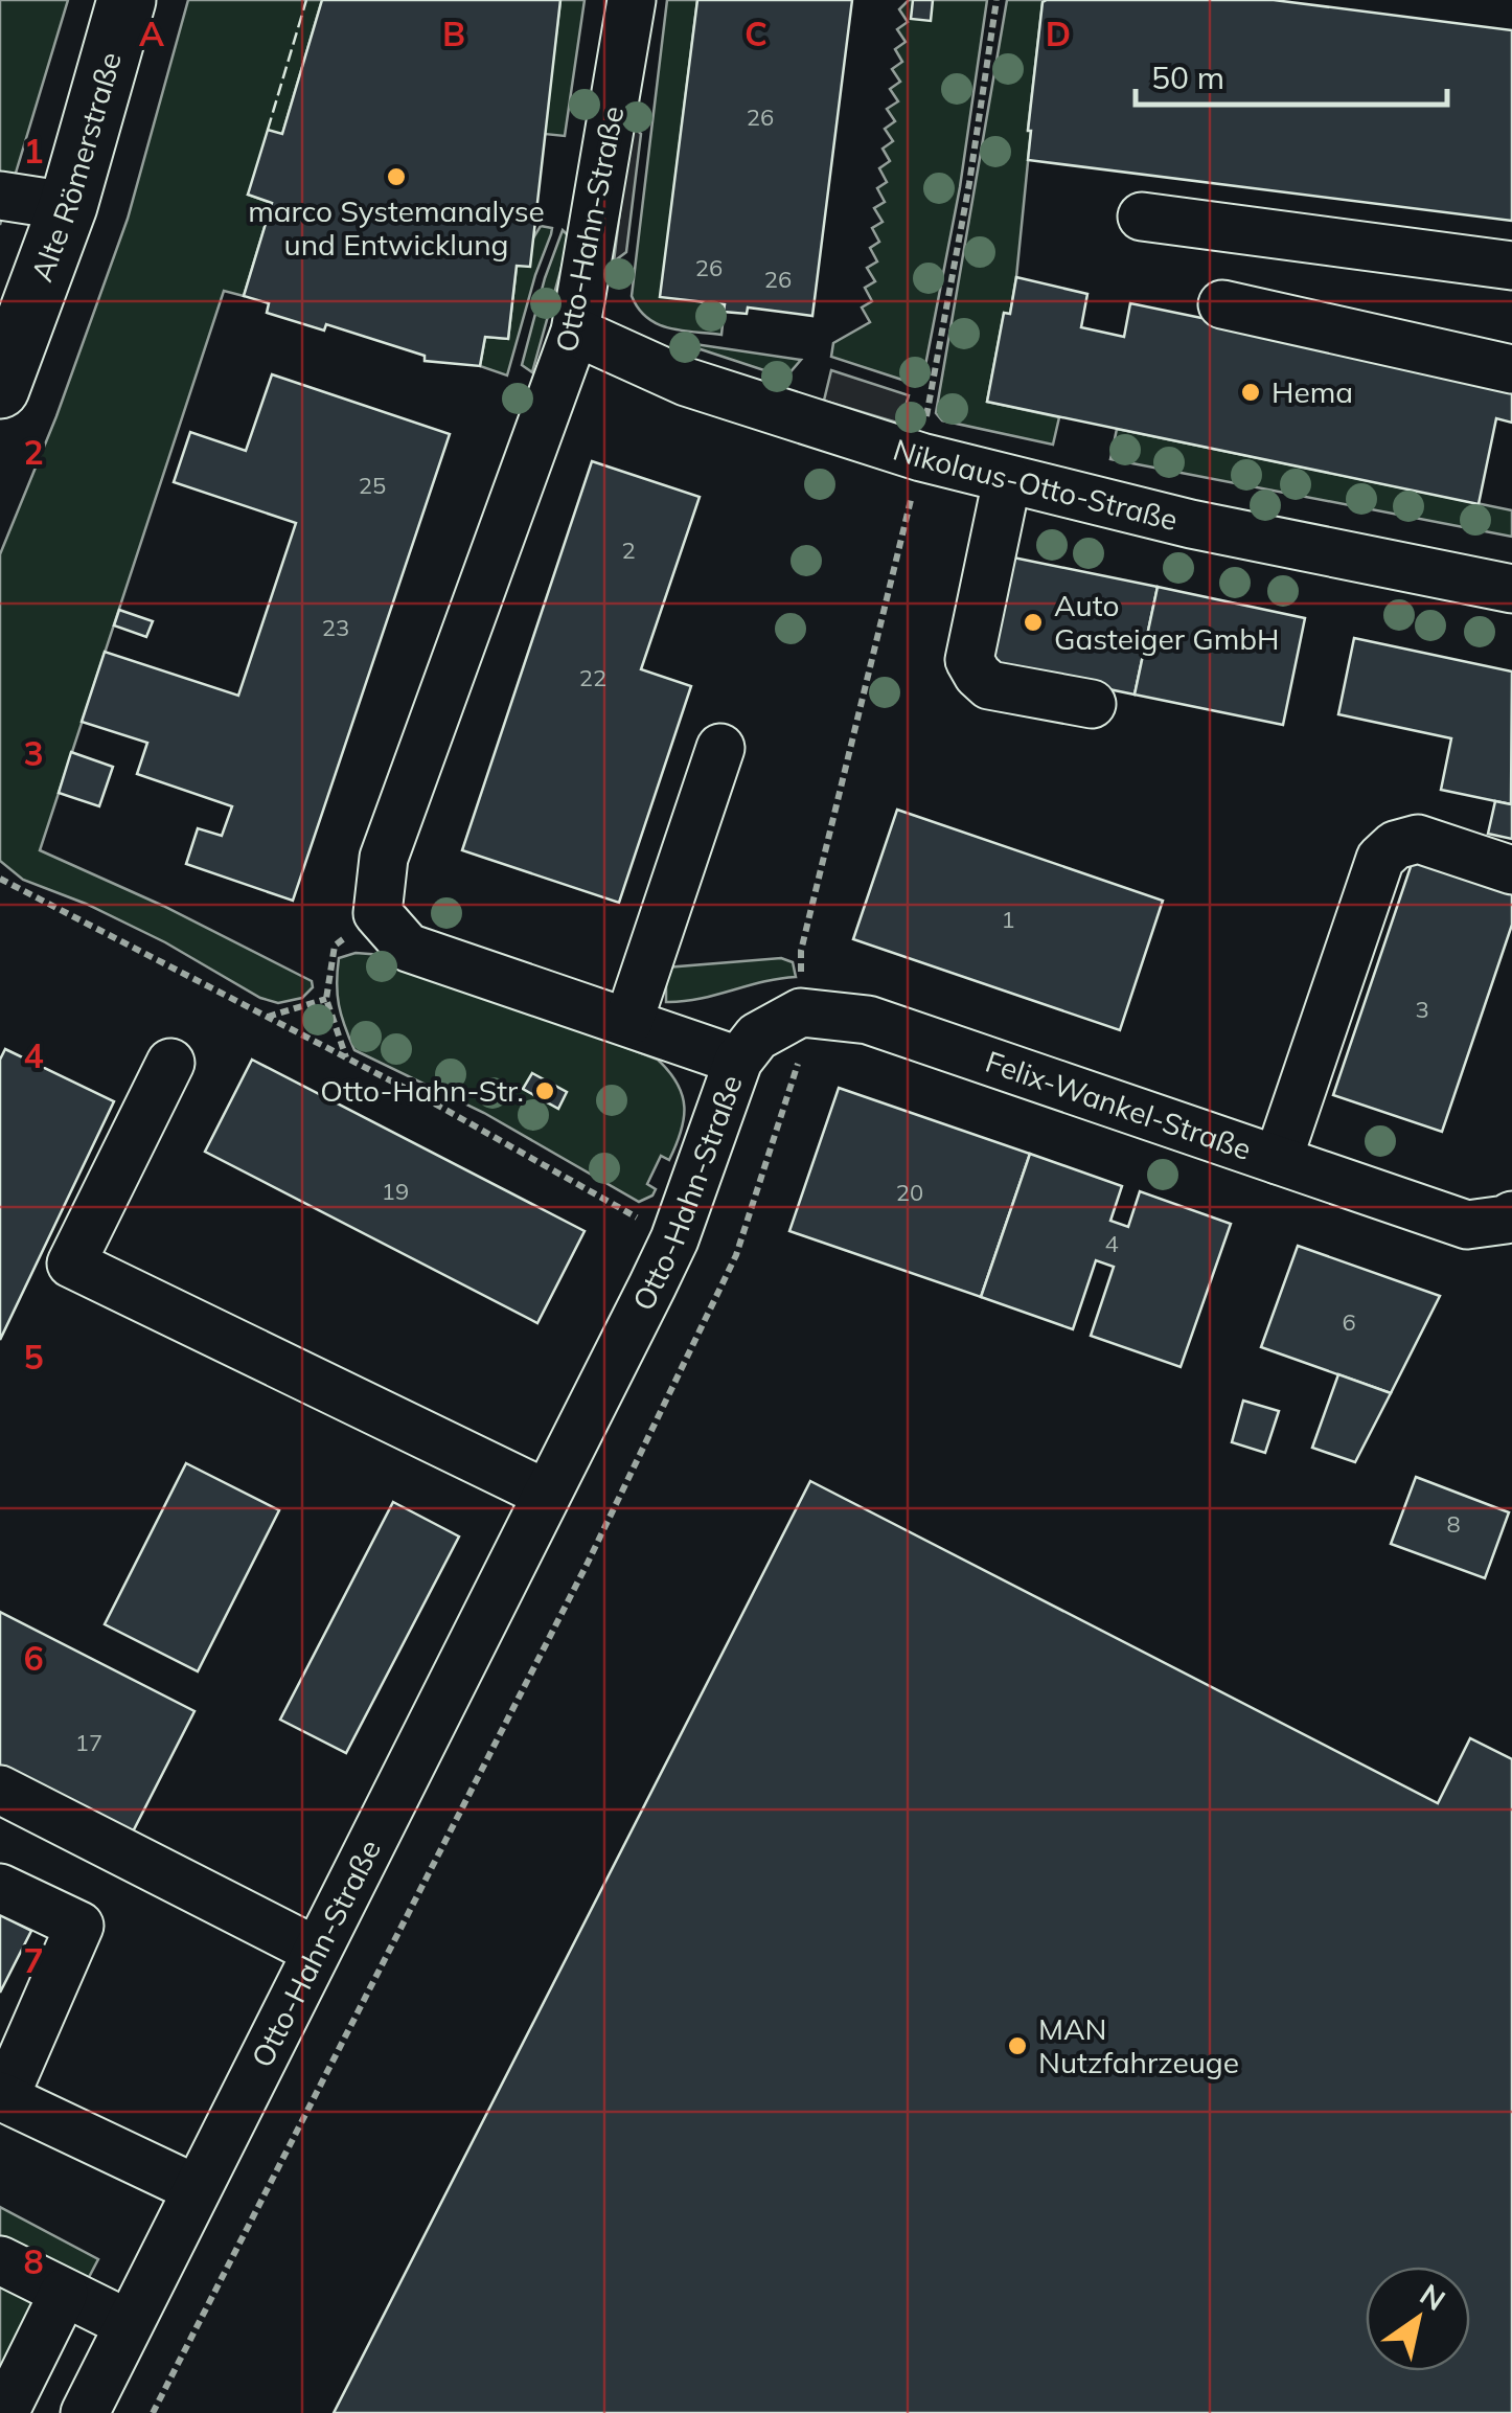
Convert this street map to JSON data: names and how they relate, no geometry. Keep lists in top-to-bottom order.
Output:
{
  "streets": {
    "main road": ["Alte Römerstraße"],
    "street": ["Otto-Hahn-Straße", "Nikolaus-Otto-Straße", "Felix-Wankel-Straße"]
  },
  "crossings": [
    ["Otto-Hahn-Straße", "Nikolaus-Otto-Straße"]
  ],
  "places": [
    "marco Systemanalyse und Entwicklung",
    "Hema",
    "Auto Gasteiger GmbH",
    "Otto-Hahn-Str.",
    "MAN Nutzfahrzeuge"
  ],
  "house_numbers": [
    "26",
    "26",
    "26",
    "25",
    "2",
    "23",
    "22",
    "1",
    "3",
    "19",
    "20",
    "4",
    "6",
    "8",
    "17"
  ],
  "scale_bar": "50 m",
  "north": "top right",
  "grid": {
    "columns": [
      "A",
      "B",
      "C",
      "D"
    ],
    "rows": [
      "1",
      "2",
      "3",
      "4",
      "5",
      "6",
      "7",
      "8"
    ]
  }
}
